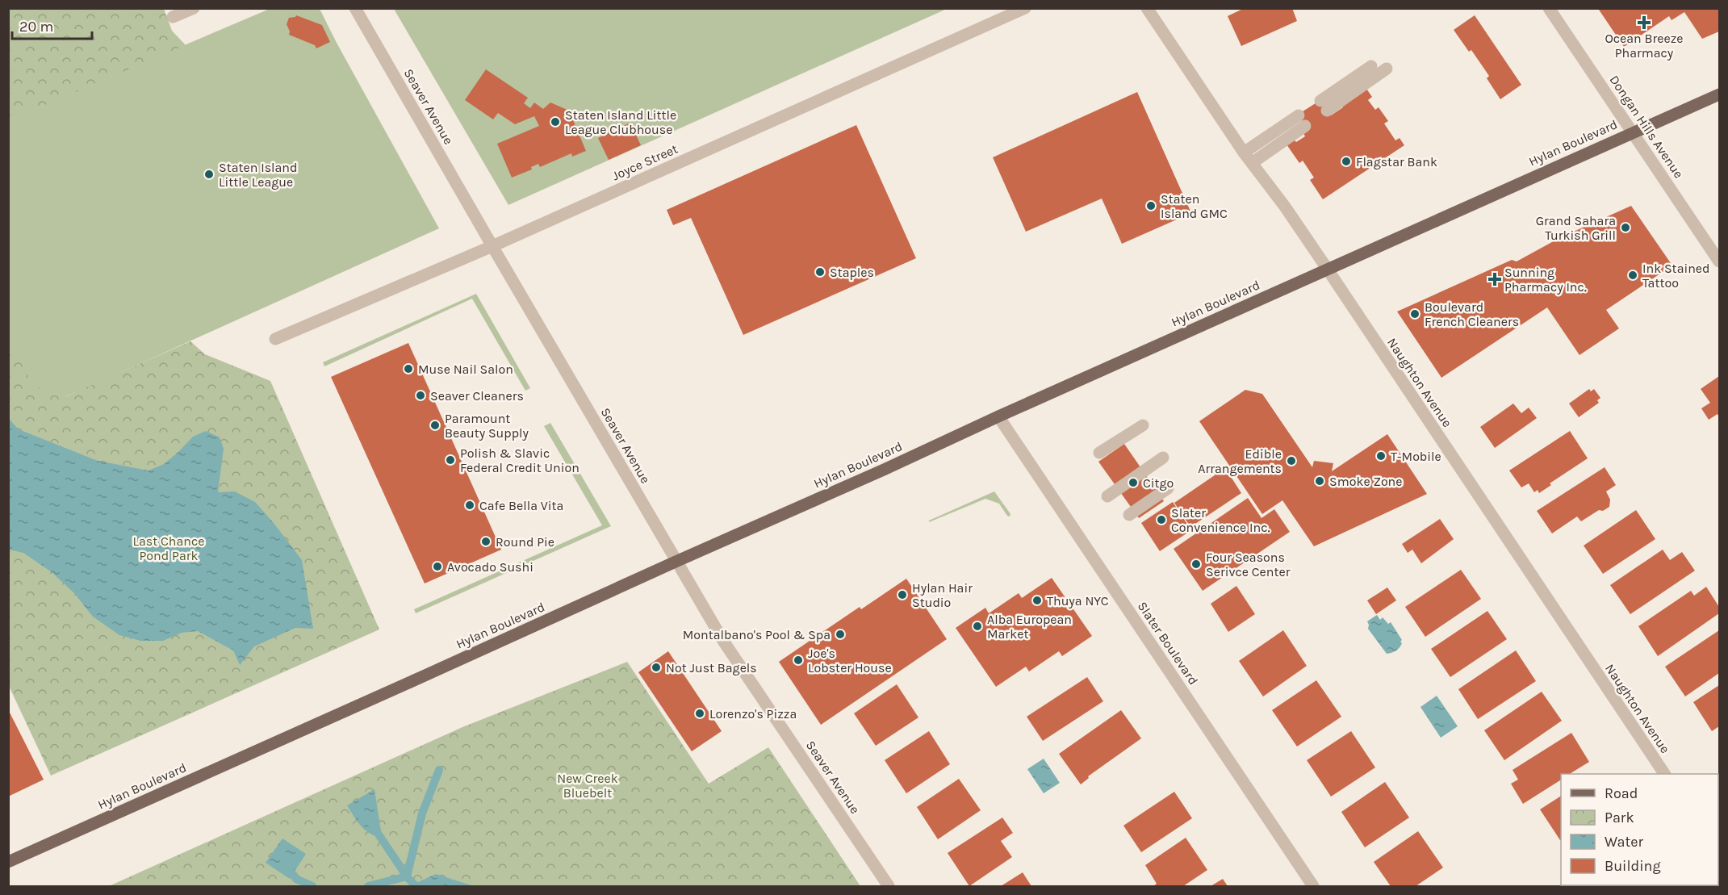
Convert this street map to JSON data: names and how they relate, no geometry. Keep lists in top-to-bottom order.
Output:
{
  "streets": {
    "main road": ["Hylan Boulevard"],
    "street": [
      "Seaver Avenue",
      "Dongan Hills Avenue",
      "Joyce Street",
      "Naughton Avenue",
      "Slater Boulevard"
    ]
  },
  "crossings": [
    ["Seaver Avenue", "Hylan Boulevard"],
    ["Seaver Avenue", "Joyce Street"],
    ["Dongan Hills Avenue", "Hylan Boulevard"],
    ["Hylan Boulevard", "Naughton Avenue"],
    ["Hylan Boulevard", "Slater Boulevard"]
  ],
  "parks": ["Last Chance Pond Park", "New Creek Bluebelt"],
  "places": {
    "health": ["Ocean Breeze Pharmacy", "Sunning Pharmacy Inc."],
    "other": [
      "Staten Island Little League Clubhouse",
      "Flagstar Bank",
      "Staten Island Little League",
      "Staten Island GMC",
      "Grand Sahara Turkish Grill",
      "Staples",
      "Ink Stained Tattoo",
      "Boulevard French Cleaners",
      "Muse Nail Salon",
      "Seaver Cleaners",
      "Paramount Beauty Supply",
      "T-Mobile",
      "Polish & Slavic Federal Credit Union",
      "Edible Arrangements",
      "Smoke Zone",
      "Citgo",
      "Cafe Bella Vita",
      "Slater Convenience Inc.",
      "Round Pie",
      "Four Seasons Serivce Center",
      "Avocado Sushi",
      "Hylan Hair Studio",
      "Thuya NYC",
      "Alba European Market",
      "Montalbano's Pool & Spa",
      "Joe's Lobster House",
      "Not Just Bagels",
      "Lorenzo's Pizza"
    ]
  },
  "legend": [
    "Road",
    "Park",
    "Water",
    "Building"
  ],
  "scale_bar": "20 m"
}
